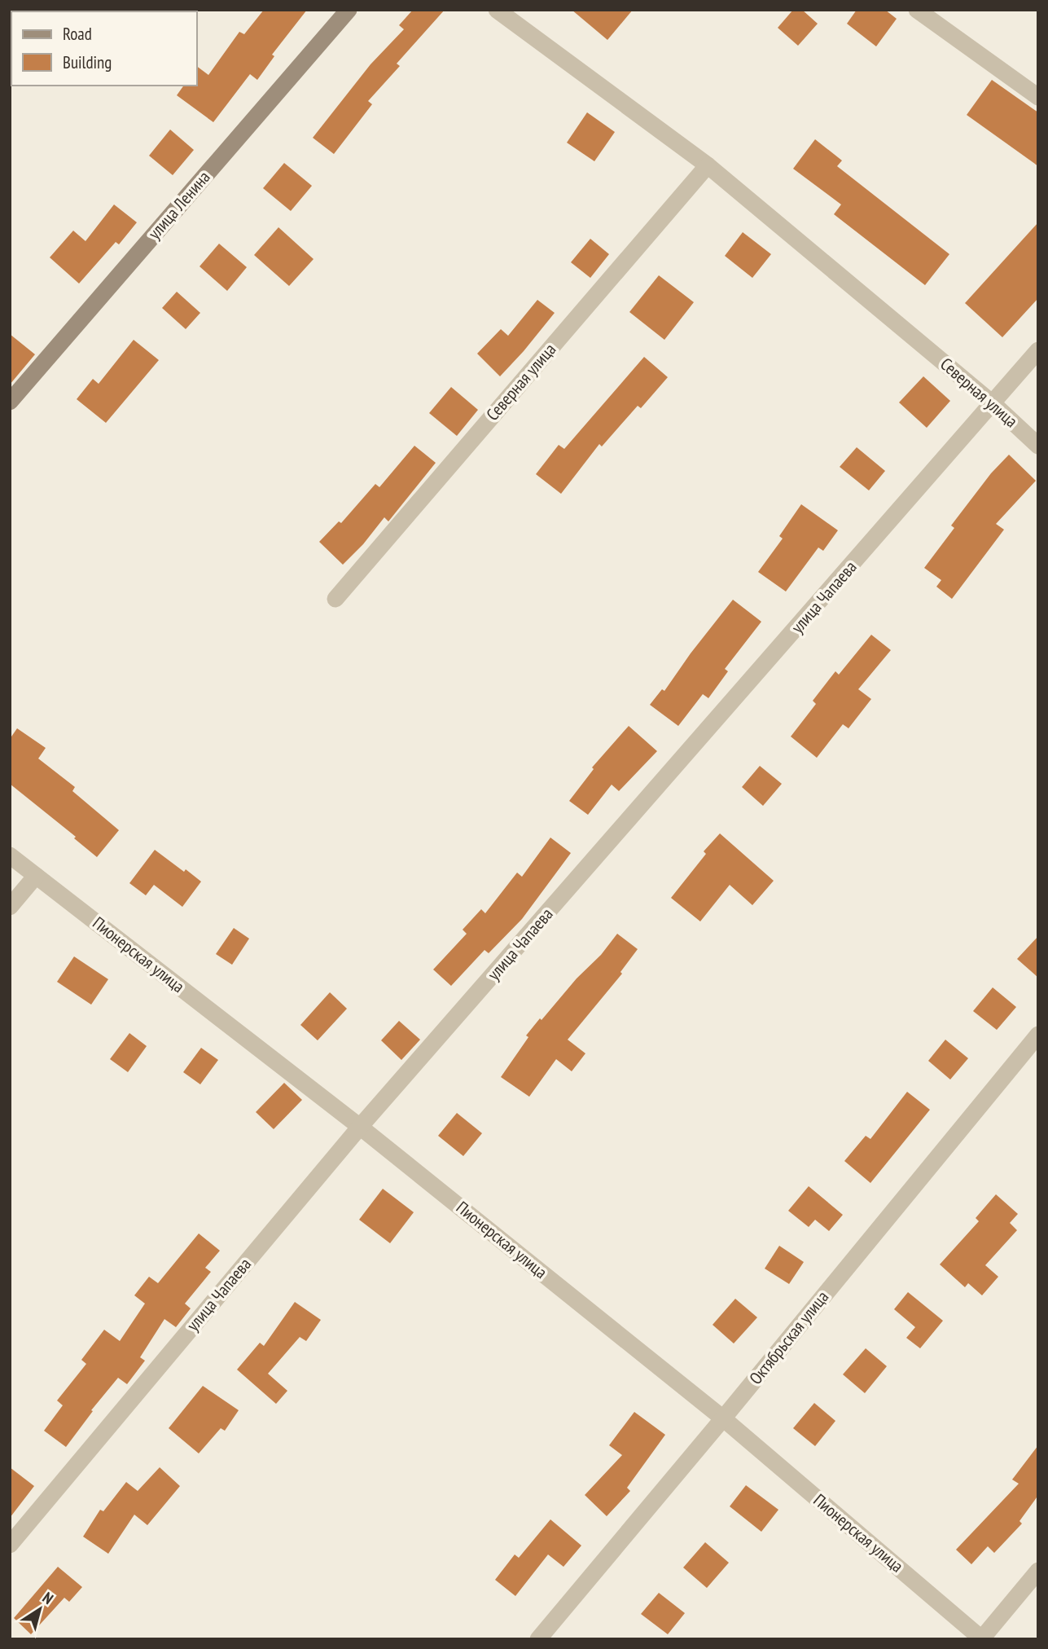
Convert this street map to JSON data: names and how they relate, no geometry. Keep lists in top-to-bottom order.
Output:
{
  "streets": {
    "street": [
      "улица Ленина",
      "Северная улица",
      "улица Чапаева",
      "Пионерская улица",
      "Октябрьская улица"
    ]
  },
  "crossings": [
    ["Северная улица", "улица Чапаева"],
    ["улица Чапаева", "Пионерская улица"],
    ["Пионерская улица", "Октябрьская улица"]
  ],
  "legend": ["Road", "Building"],
  "north": "top right"
}
